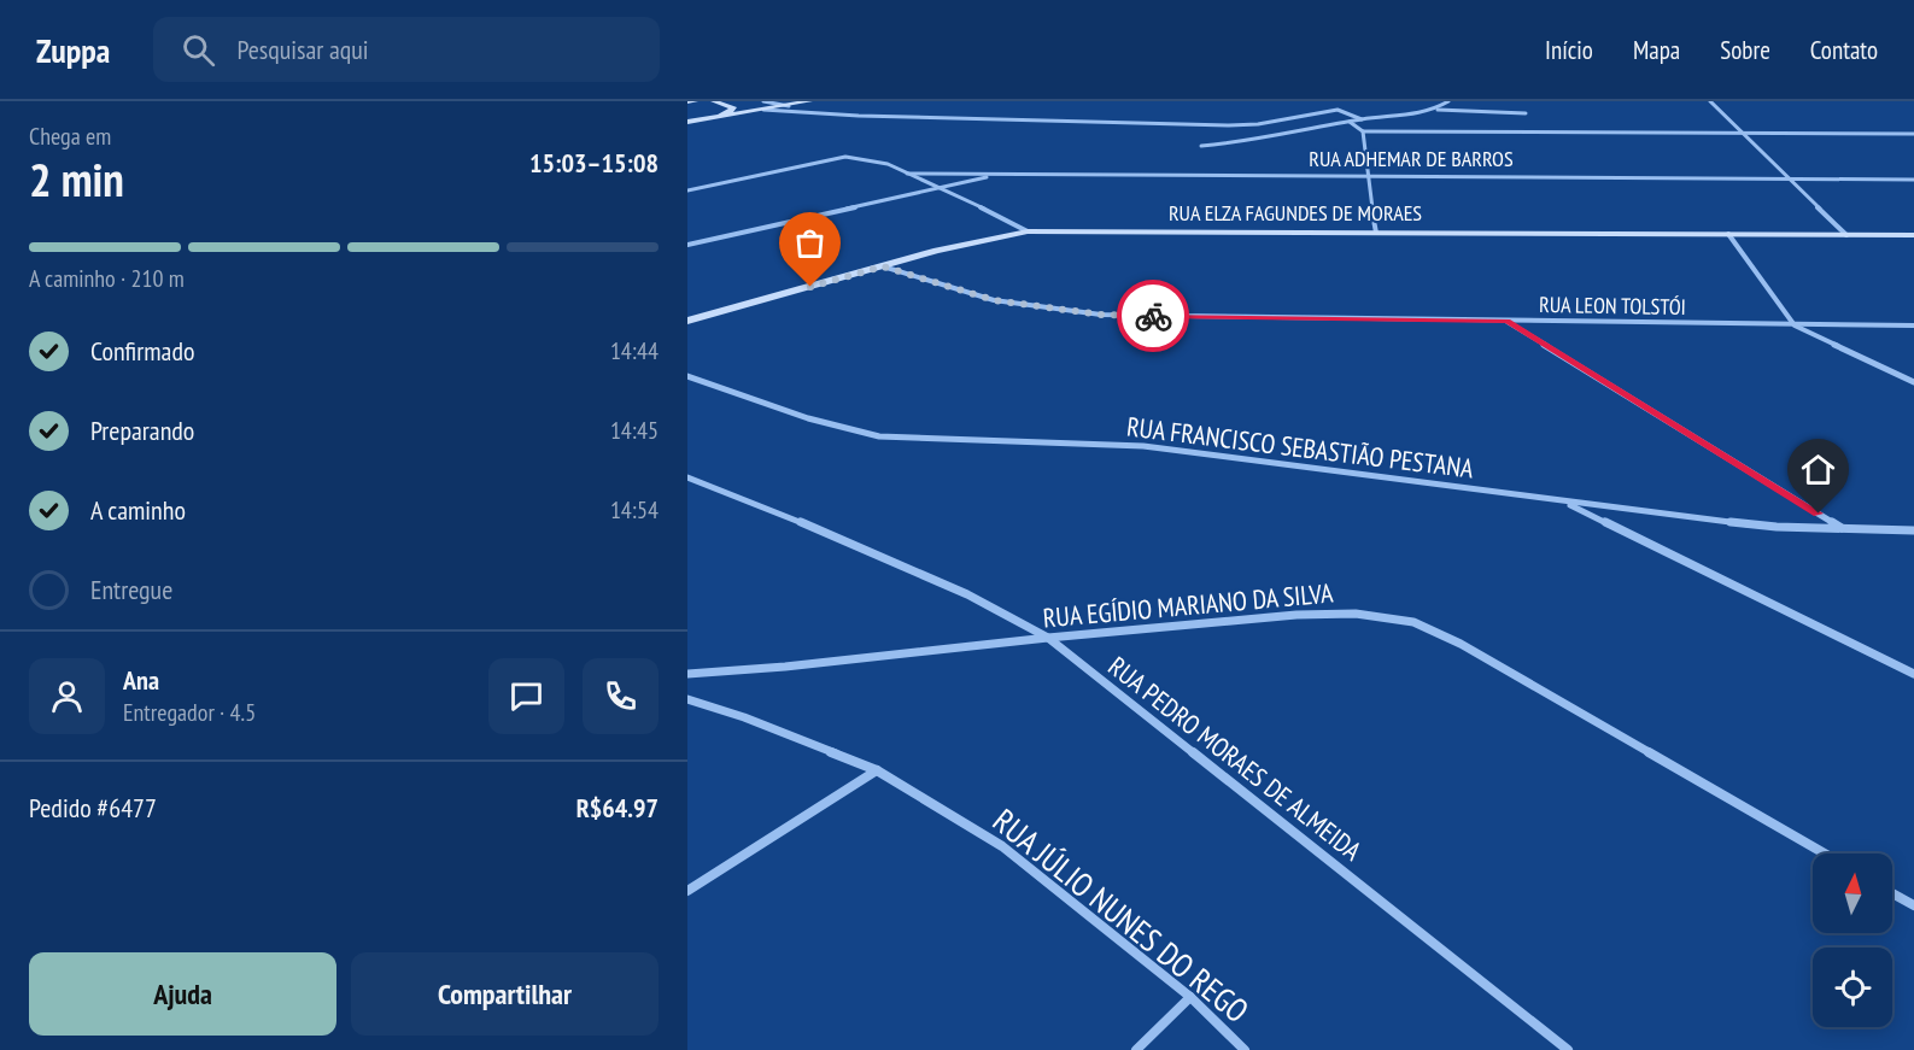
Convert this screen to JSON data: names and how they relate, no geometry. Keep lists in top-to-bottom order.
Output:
{
  "streets": {
    "street": [
      "RUA ADHEMAR DE BARROS",
      "RUA ELZA FAGUNDES DE MORAES",
      "RUA LEON TOLSTÓI",
      "RUA FRANCISCO SEBASTIÃO PESTANA",
      "RUA EGÍDIO MARIANO DA SILVA",
      "RUA PEDRO MORAES DE ALMEIDA",
      "RUA JÚLIO NUNES DO REGO"
    ]
  },
  "crossings": [
    ["RUA ELZA FAGUNDES DE MORAES", "RUA LEON TOLSTÓI"],
    ["RUA EGÍDIO MARIANO DA SILVA", "RUA PEDRO MORAES DE ALMEIDA"]
  ],
  "north": "top",
  "page": {
    "header": "Zuppa",
    "search": "Pesquisar aqui",
    "nav": [
      "Início",
      "Mapa",
      "Sobre",
      "Contato"
    ],
    "heading": ["2 min", "Chega em", "15:03–15:08"],
    "panel": [
      "Ana",
      "Entregador · 4.5",
      "Pedido #6477",
      "R$64.97"
    ],
    "bar": "A caminho · 210 m",
    "list": [
      ["Confirmado", "14:44"],
      ["Preparando", "14:45"],
      ["A caminho", "14:54"],
      "Entregue"
    ],
    "buttons": ["Ajuda", "Compartilhar"]
  }
}
